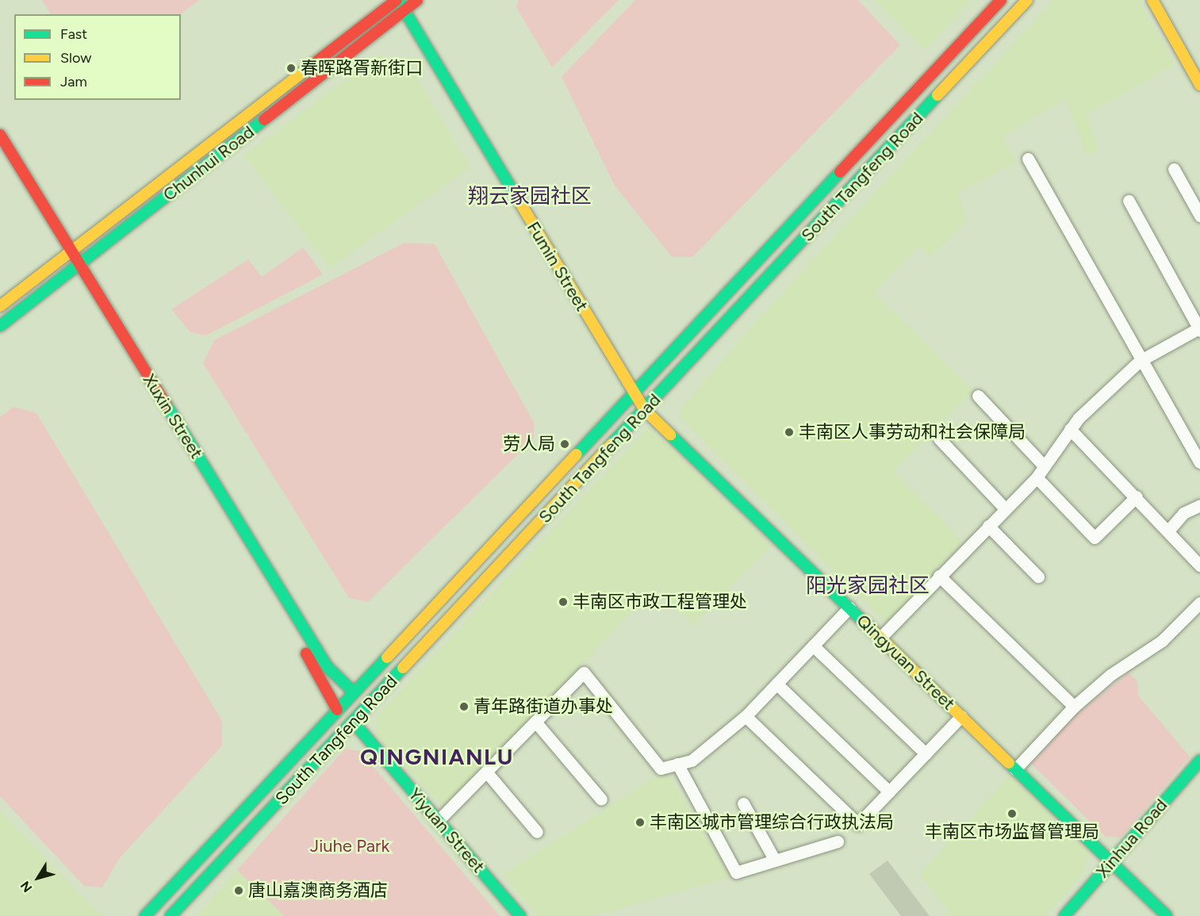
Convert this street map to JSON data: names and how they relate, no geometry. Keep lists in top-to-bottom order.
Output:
{
  "streets": {
    "street": [
      "Chunhui Road",
      "South Tangfeng Road",
      "Fumin Street",
      "Xuxin Street",
      "Qingyuan Street",
      "Yiyuan Street",
      "Xinhua Road"
    ]
  },
  "crossings": [
    ["Chunhui Road", "Fumin Street"],
    ["Chunhui Road", "Xuxin Street"],
    ["South Tangfeng Road", "Fumin Street"],
    ["South Tangfeng Road", "Xuxin Street"],
    ["South Tangfeng Road", "Qingyuan Street"],
    ["South Tangfeng Road", "Yiyuan Street"],
    ["Fumin Street", "Qingyuan Street"],
    ["Qingyuan Street", "Xinhua Road"]
  ],
  "districts": ["翔云家园社区", "阳光家园社区", "QINGNIANLU"],
  "parks": ["Jiuhe Park"],
  "places": [
    "春晖路胥新街口",
    "丰南区人事劳动和社会保障局",
    "劳人局",
    "丰南区市政工程管理处",
    "青年路街道办事处",
    "丰南区市场监督管理局",
    "丰南区城市管理综合行政执法局",
    "唐山嘉澳商务酒店"
  ],
  "legend": ["Fast", "Slow", "Jam"],
  "north": "bottom left"
}
